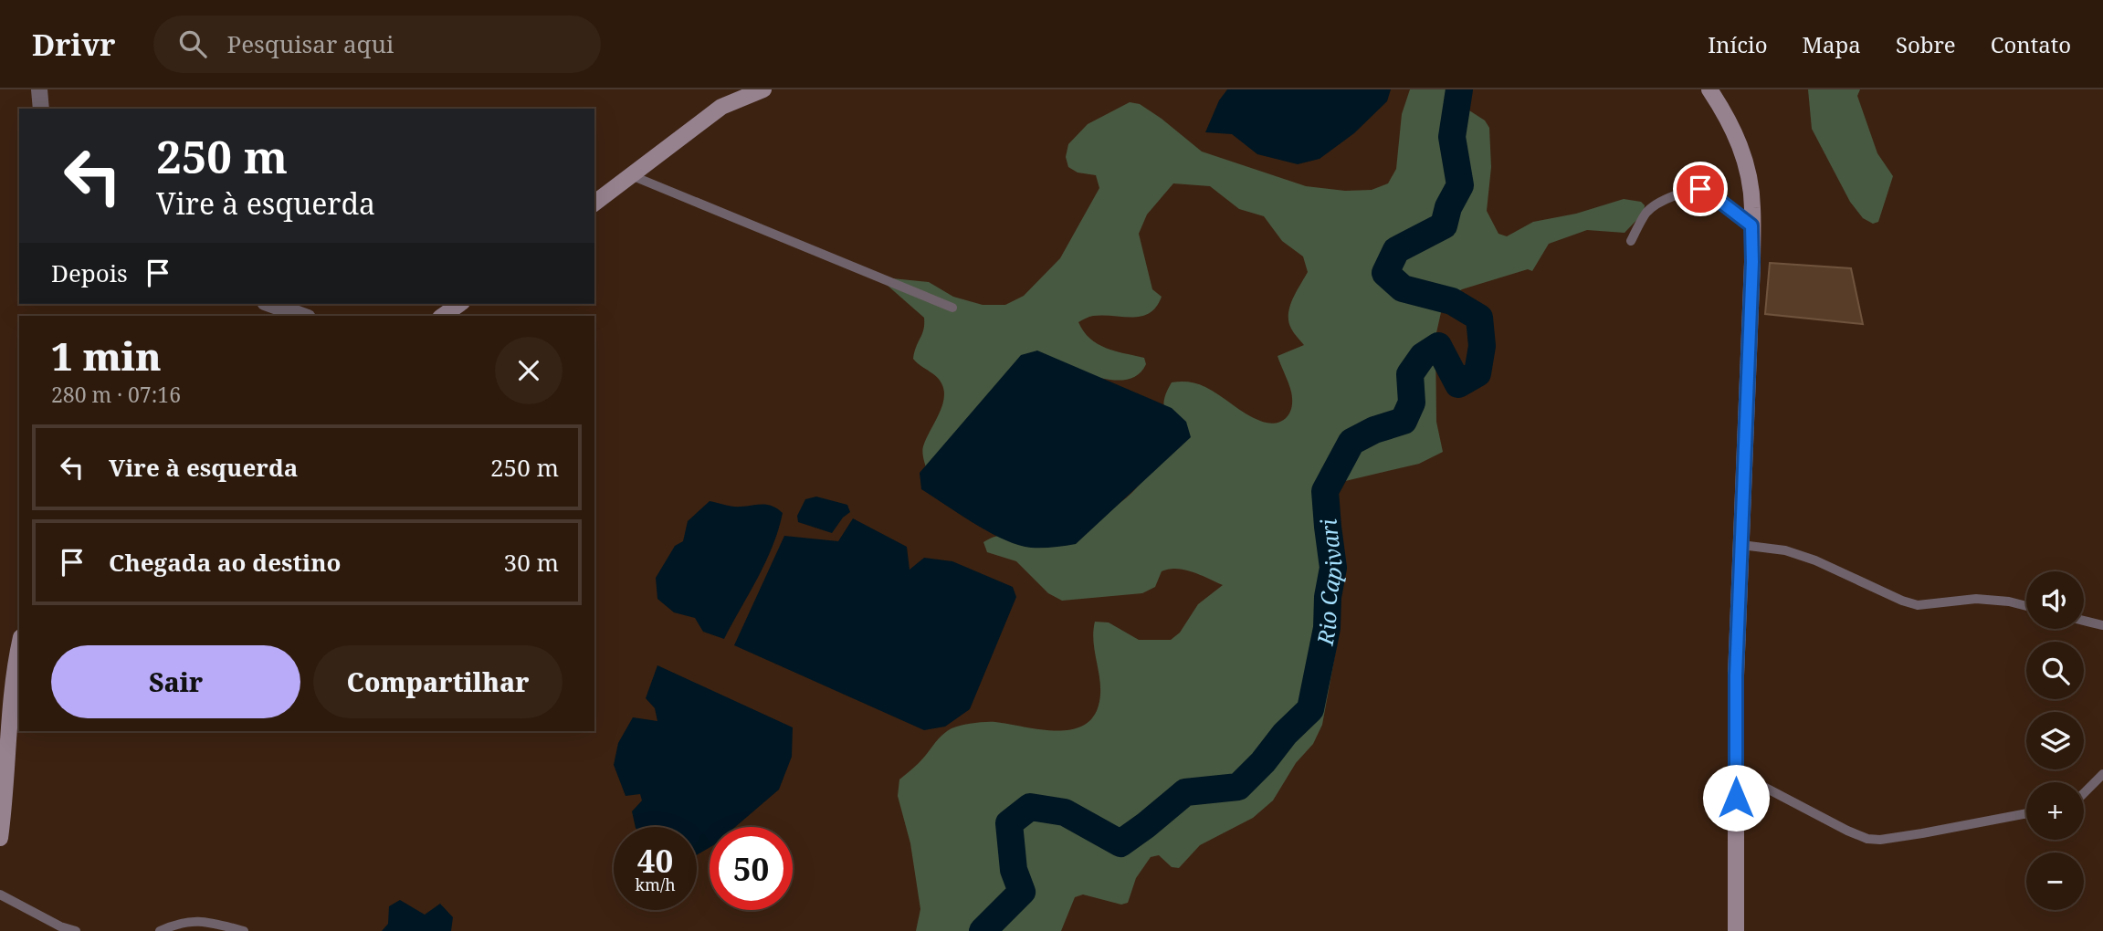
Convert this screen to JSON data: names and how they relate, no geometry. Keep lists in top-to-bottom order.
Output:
{
  "water": ["Rio Capivari"],
  "page": {
    "header": "Drivr",
    "search": "Pesquisar aqui",
    "nav": [
      "Início",
      "Mapa",
      "Sobre",
      "Contato"
    ],
    "turn": ["250 m", "Vire à esquerda"],
    "then": "Depois",
    "heading": ["1 min", "280 m · 07:16"],
    "list": [
      {
        "name": "Vire à esquerda",
        "value": "250 m"
      },
      {
        "name": "Chegada ao destino",
        "value": "30 m"
      }
    ],
    "map_buttons": ["+", "−"],
    "buttons": ["Sair", "Compartilhar"],
    "speed": "40 km/h",
    "limit": "50"
  }
}
